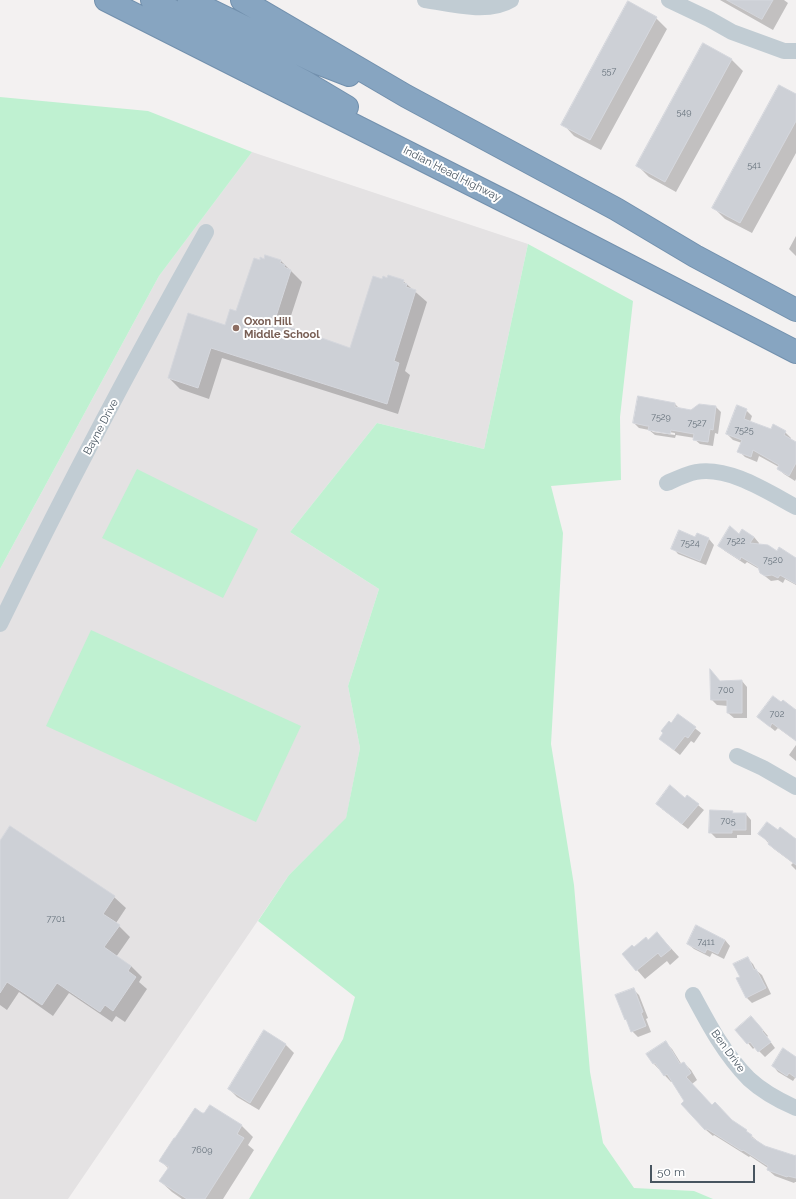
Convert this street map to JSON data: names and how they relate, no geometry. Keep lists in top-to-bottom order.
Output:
{
  "streets": {
    "highway": ["Indian Head Highway"],
    "street": ["Bayne Drive", "Ben Drive"]
  },
  "places": ["Oxon Hill Middle School"],
  "house_numbers": [
    "557",
    "549",
    "541",
    "7529",
    "7527",
    "7525",
    "7522",
    "7524",
    "7520",
    "700",
    "702",
    "705",
    "7701",
    "7411",
    "7609"
  ],
  "scale_bar": "50 m"
}
